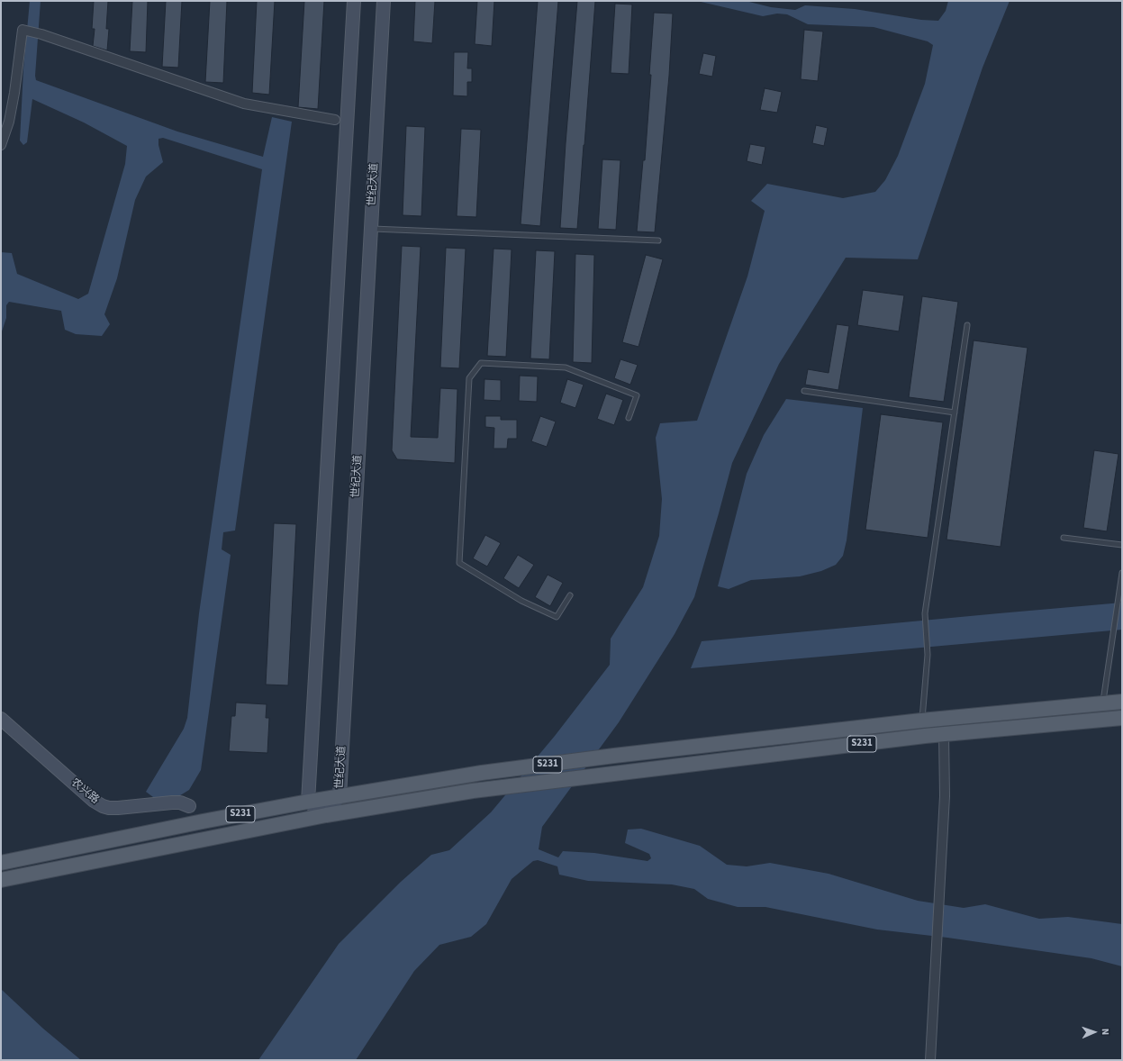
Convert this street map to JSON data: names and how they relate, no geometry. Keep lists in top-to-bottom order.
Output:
{
  "streets": {
    "main road": ["世纪大道", "S231", "农兴路"]
  },
  "crossings": [
    ["世纪大道", "S231"]
  ],
  "north": "right"
}
